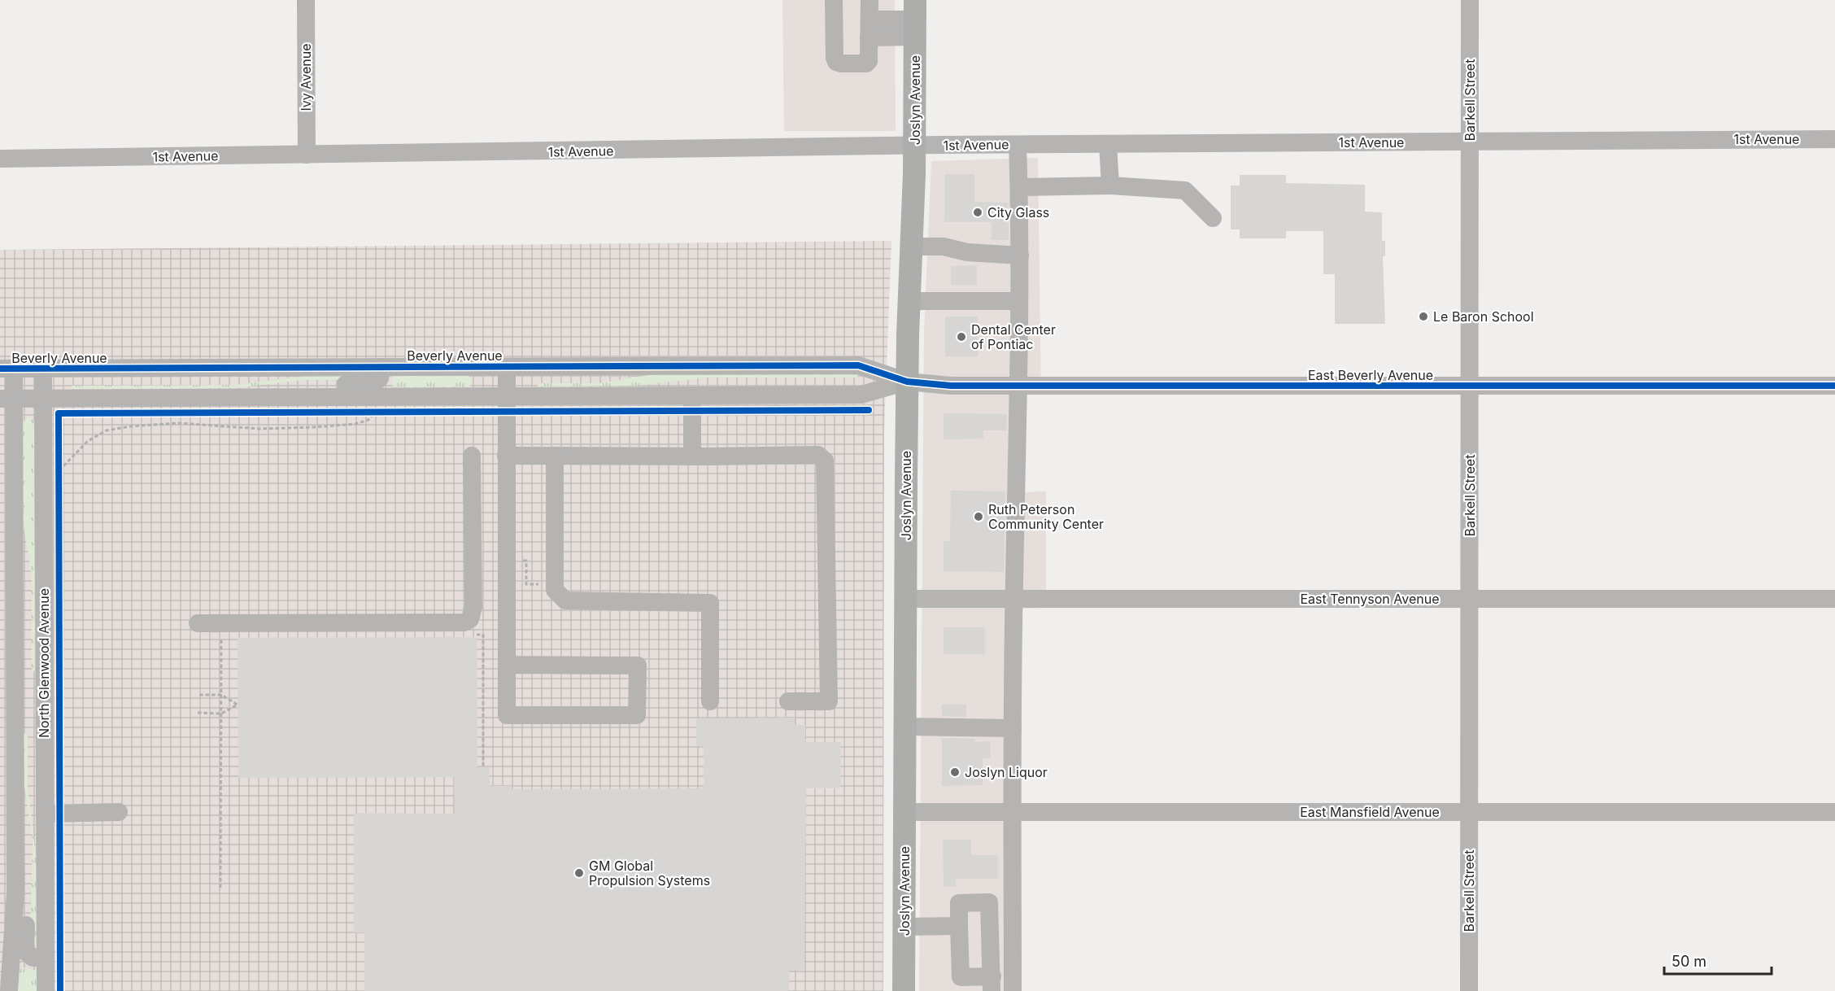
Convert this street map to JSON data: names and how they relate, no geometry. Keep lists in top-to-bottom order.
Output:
{
  "streets": {
    "main road": ["Joslyn Avenue"],
    "street": [
      "Ivy Avenue",
      "Barkell Street",
      "1st Avenue",
      "Beverly Avenue",
      "East Beverly Avenue",
      "East Tennyson Avenue",
      "North Glenwood Avenue",
      "East Mansfield Avenue"
    ]
  },
  "crossings": [
    ["Ivy Avenue", "1st Avenue"],
    ["Joslyn Avenue", "1st Avenue"],
    ["Joslyn Avenue", "Beverly Avenue"],
    ["Joslyn Avenue", "East Beverly Avenue"],
    ["Joslyn Avenue", "East Tennyson Avenue"],
    ["Joslyn Avenue", "East Mansfield Avenue"],
    ["Barkell Street", "1st Avenue"],
    ["Barkell Street", "East Beverly Avenue"],
    ["Barkell Street", "East Tennyson Avenue"],
    ["Barkell Street", "East Mansfield Avenue"],
    ["Beverly Avenue", "East Beverly Avenue"],
    ["Beverly Avenue", "North Glenwood Avenue"]
  ],
  "places": [
    "City Glass",
    "Le Baron School",
    "Dental Center of Pontiac",
    "Ruth Peterson Community Center",
    "Joslyn Liquor",
    "GM Global Propulsion Systems"
  ],
  "scale_bar": "50 m"
}
